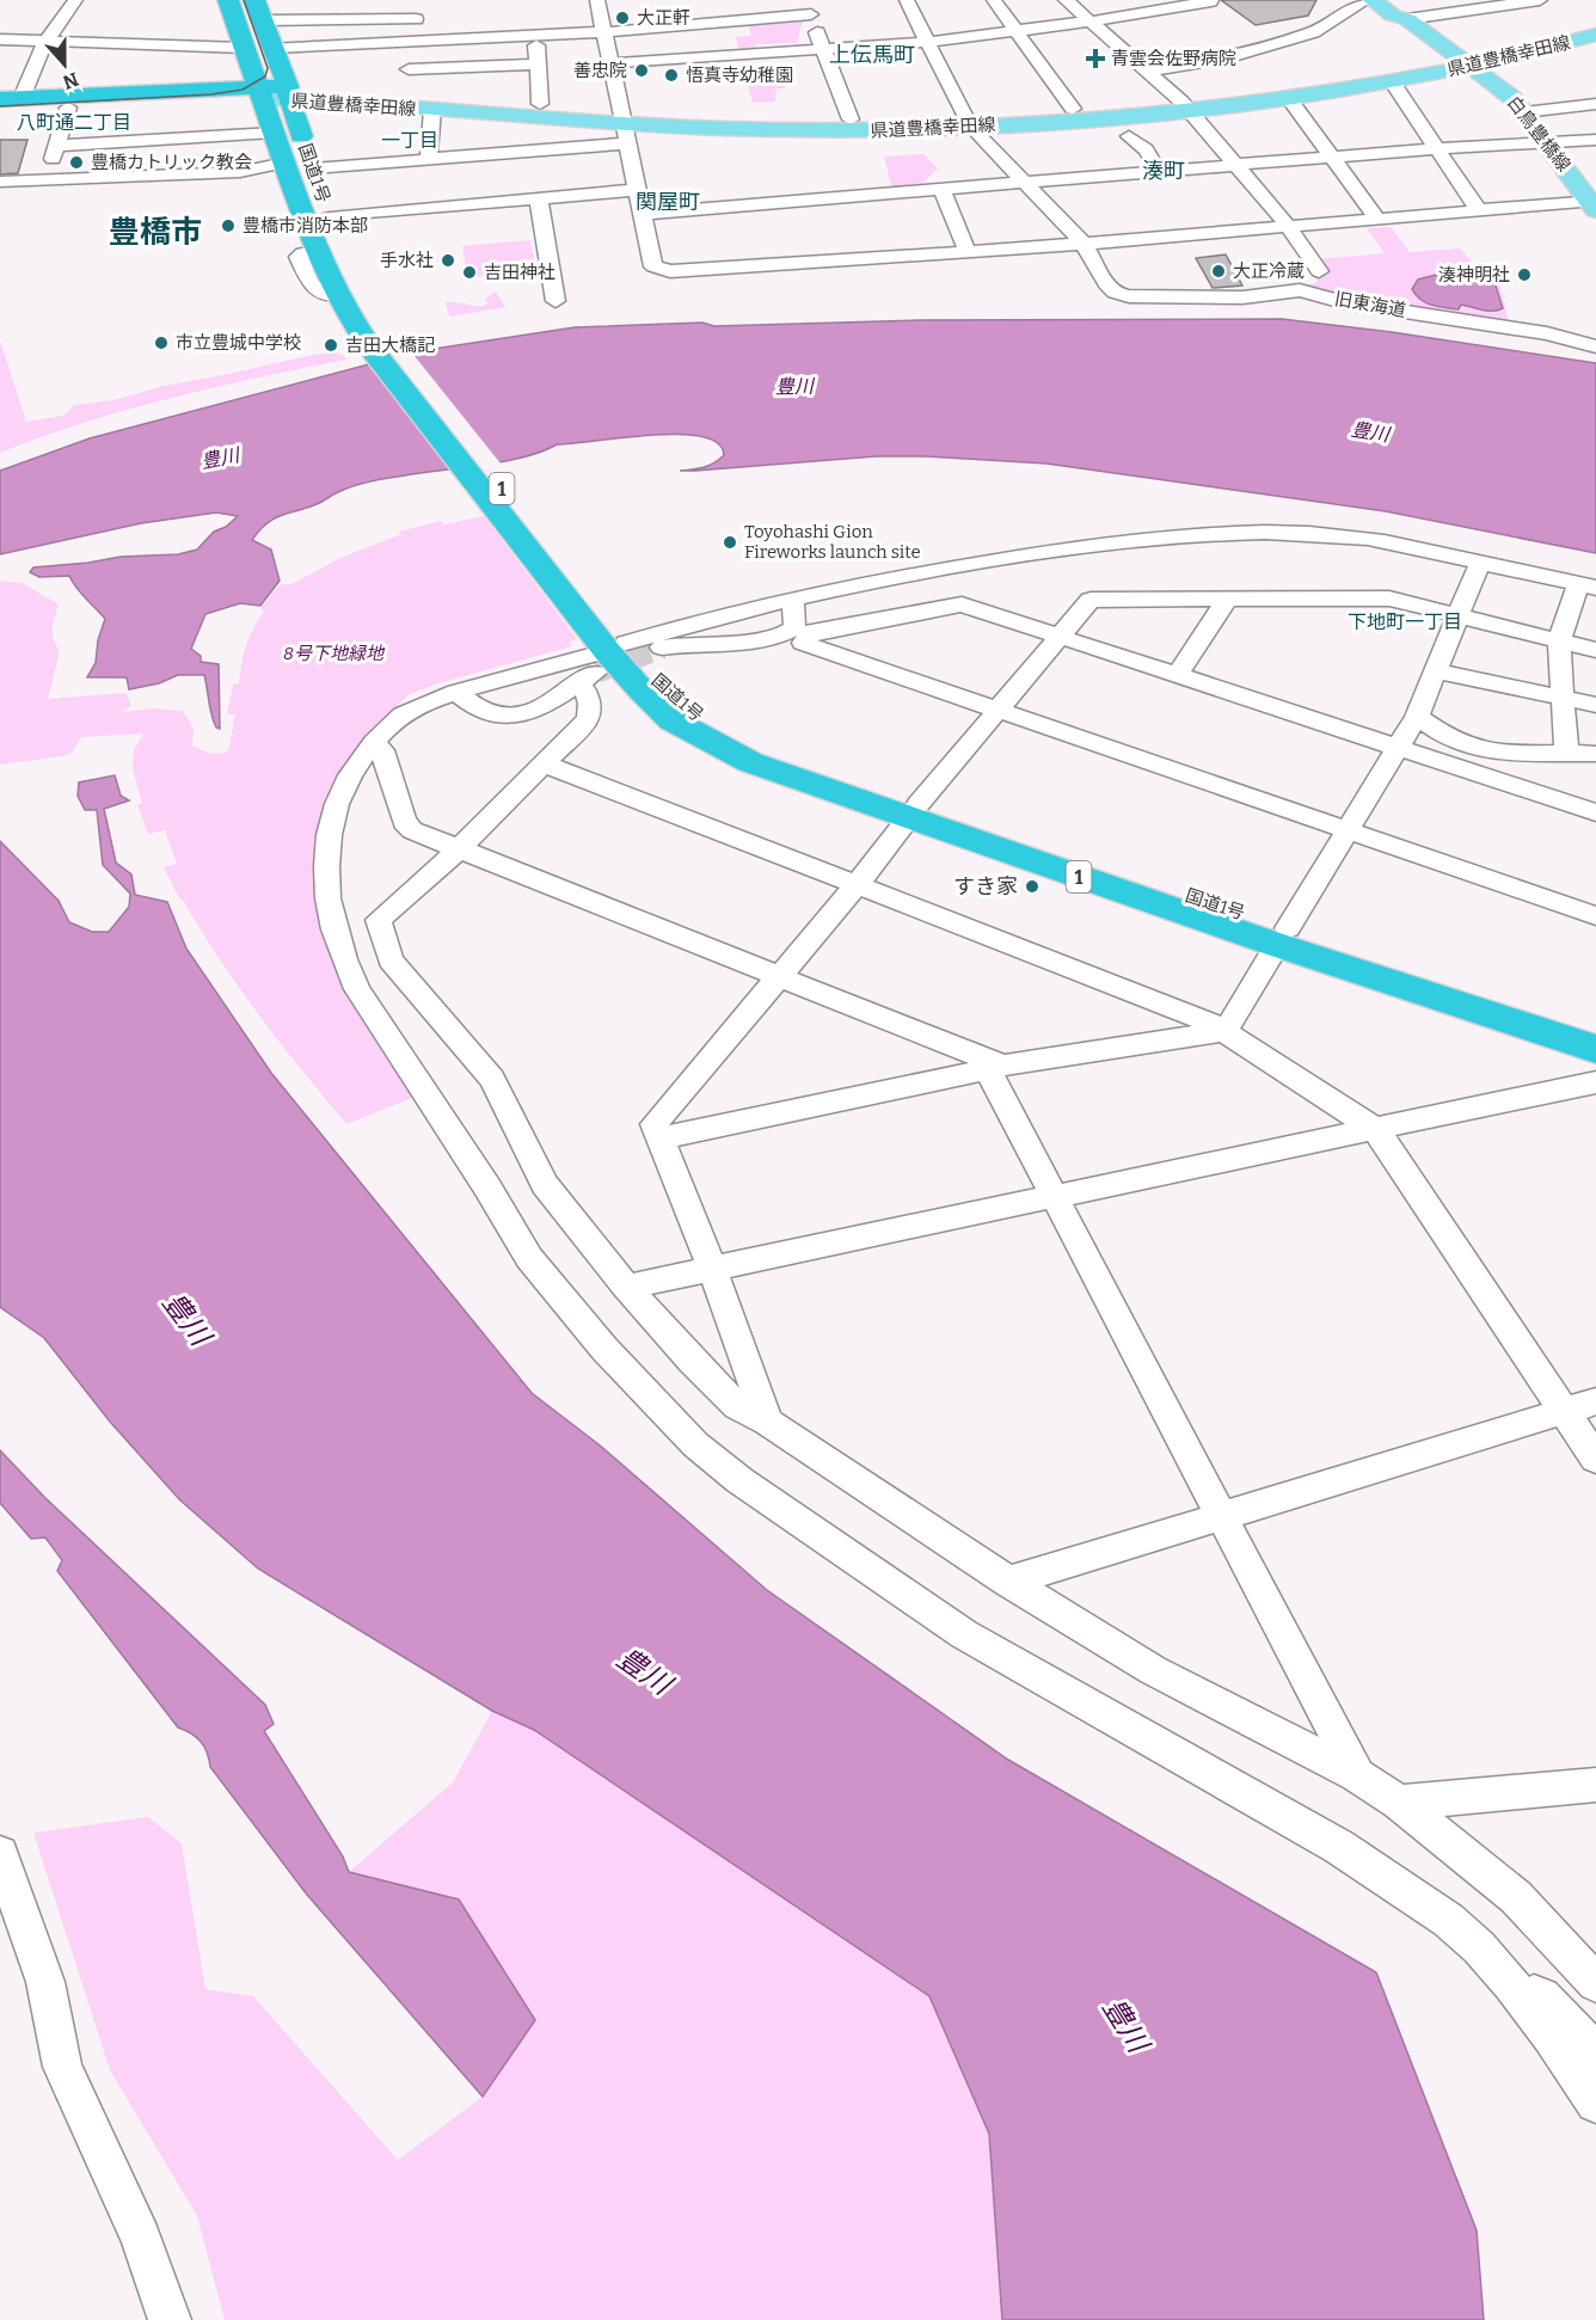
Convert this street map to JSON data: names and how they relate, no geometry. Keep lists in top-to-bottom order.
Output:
{
  "streets": {
    "highway": ["国道1号", "1"],
    "main road": ["県道豊橋幸田線", "白鳥豊橋線"],
    "street": ["旧東海道"]
  },
  "crossings": [
    ["県道豊橋幸田線", "白鳥豊橋線"],
    ["県道豊橋幸田線", "国道1号"],
    ["県道豊橋幸田線", "旧東海道"]
  ],
  "districts": [
    "上伝馬町",
    "八町通二丁目",
    "一丁目",
    "湊町",
    "関屋町",
    "豊橋市",
    "下地町一丁目"
  ],
  "water": ["豊川"],
  "parks": ["8号下地緑地"],
  "places": {
    "other": [
      "大正軒",
      "善忠院",
      "悟真寺幼稚園",
      "豊橋カトリック教会",
      "豊橋市消防本部",
      "手水社",
      "大正冷蔵",
      "吉田神社",
      "湊神明社",
      "市立豊城中学校",
      "吉田大橋記",
      "Toyohashi Gion Fireworks launch site",
      "すき家"
    ],
    "health": ["青雲会佐野病院"]
  },
  "north": "bottom"
}
